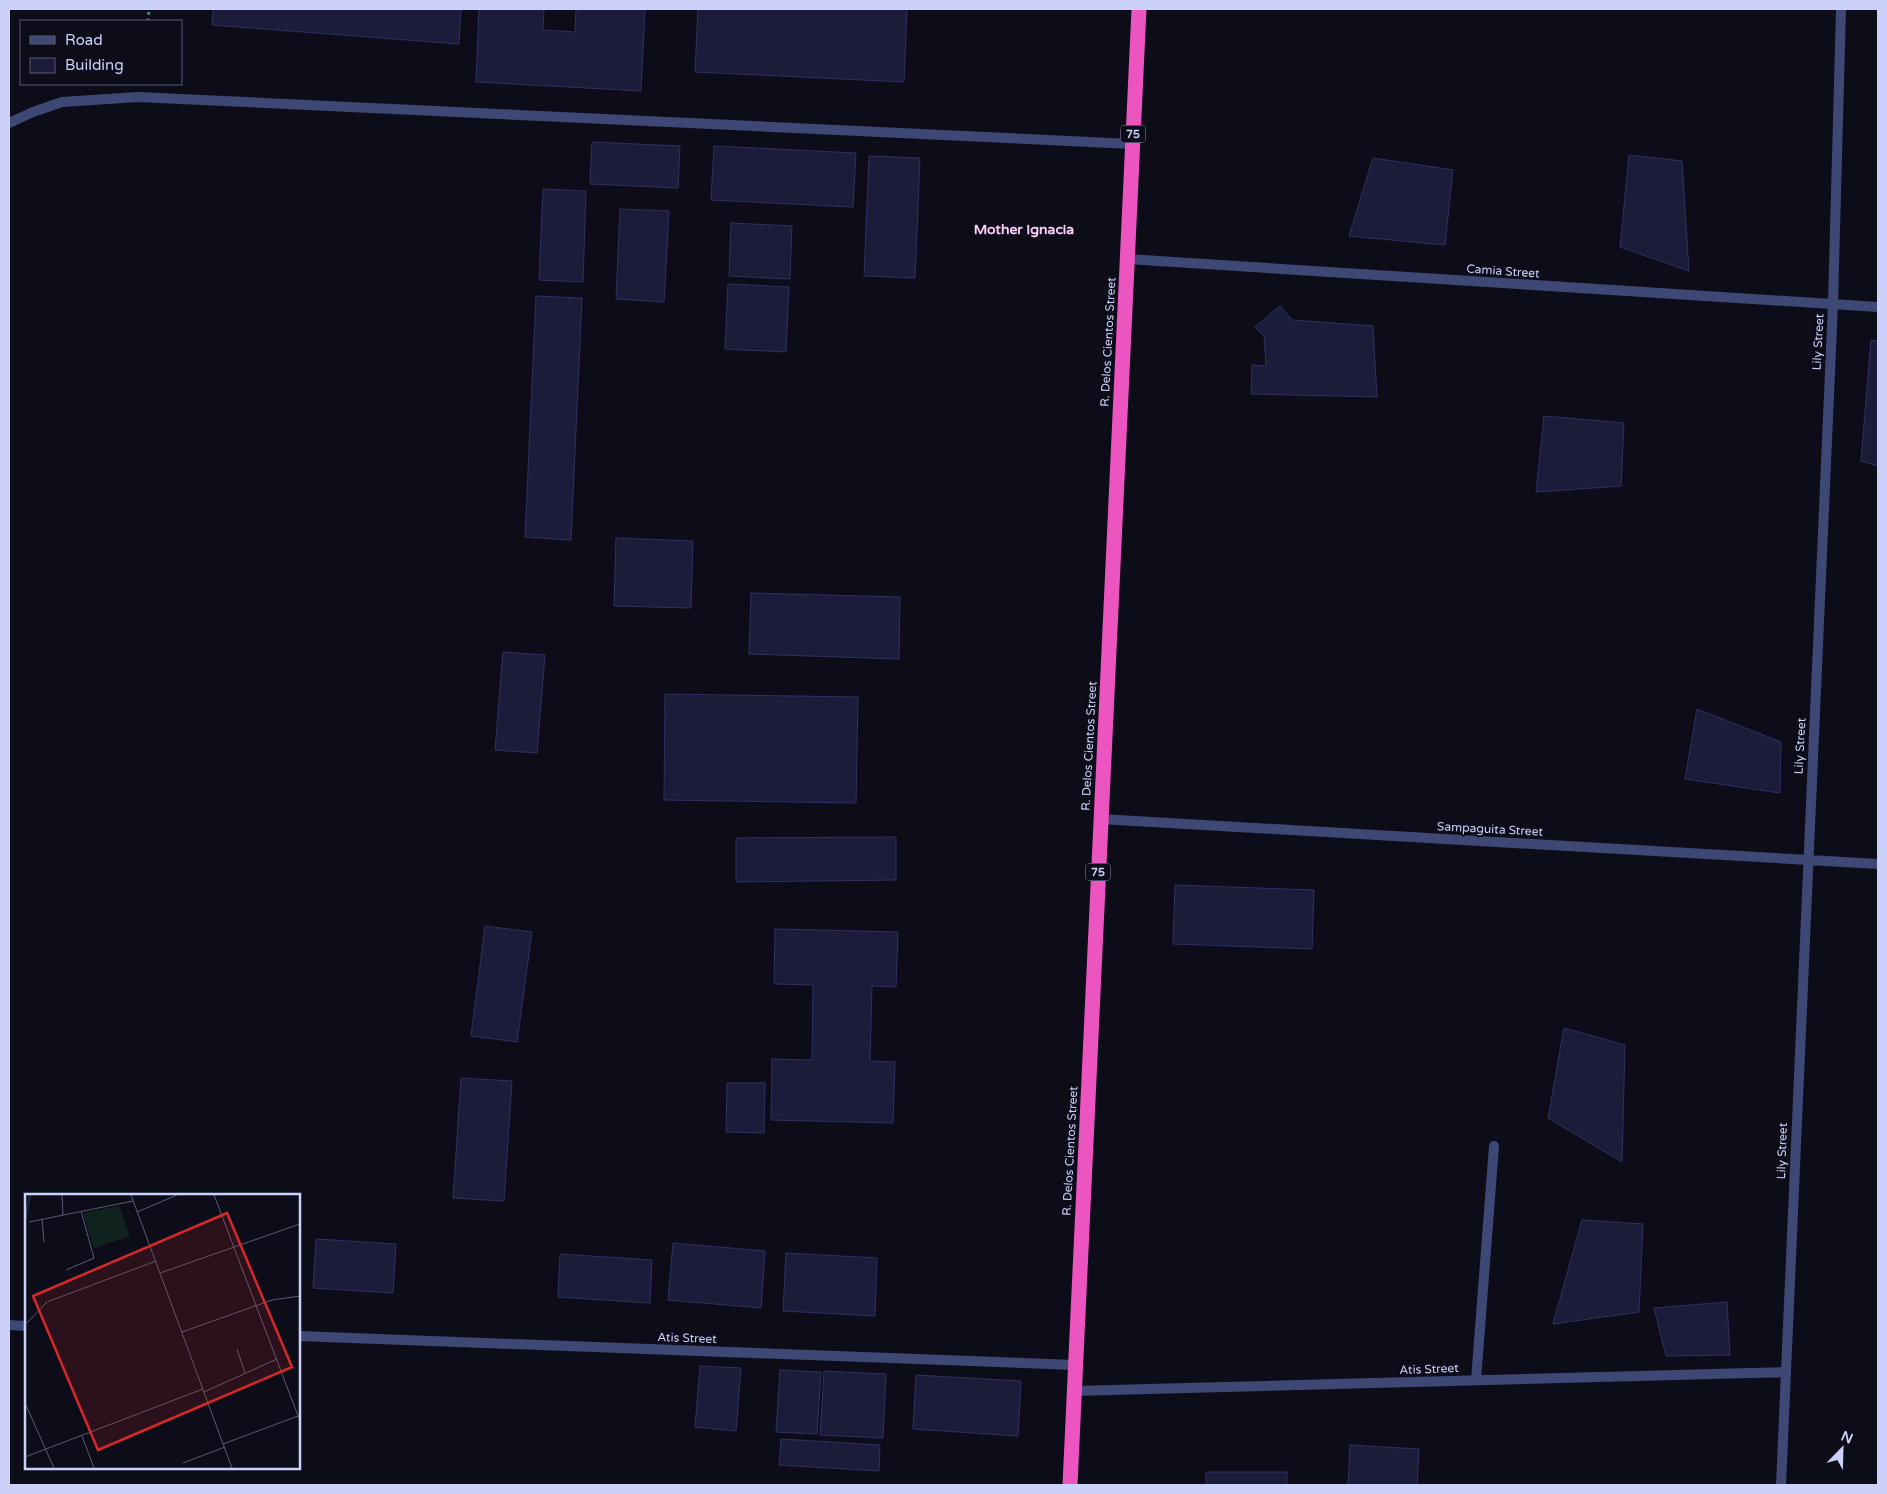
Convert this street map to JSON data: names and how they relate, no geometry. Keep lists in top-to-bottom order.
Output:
{
  "streets": {
    "highway": ["75", "R. Delos Cientos Street"],
    "street": [
      "Camia Street",
      "Lily Street",
      "Sampaguita Street",
      "Atis Street"
    ]
  },
  "crossings": [
    ["Camia Street", "R. Delos Cientos Street"],
    ["Camia Street", "Lily Street"],
    ["R. Delos Cientos Street", "Sampaguita Street"],
    ["R. Delos Cientos Street", "Atis Street"],
    ["Lily Street", "Sampaguita Street"],
    ["Lily Street", "Atis Street"]
  ],
  "districts": ["Mother Ignacia"],
  "legend": ["Road", "Building"],
  "north": "top right"
}
